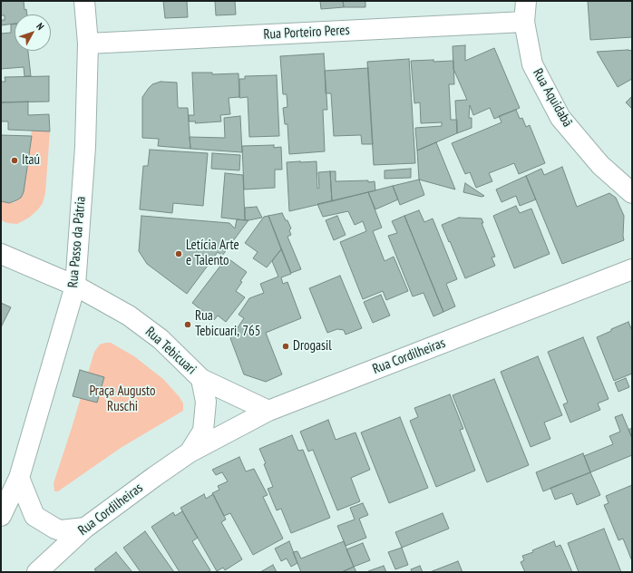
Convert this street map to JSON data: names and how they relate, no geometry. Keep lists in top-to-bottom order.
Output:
{
  "streets": {
    "street": [
      "Rua Porteiro Peres",
      "Rua Aquidabã",
      "Rua Passo da Pátria",
      "Rua Tebicuari",
      "Rua Cordilheiras"
    ]
  },
  "crossings": [
    ["Rua Porteiro Peres", "Rua Aquidabã"],
    ["Rua Porteiro Peres", "Rua Passo da Pátria"],
    ["Rua Passo da Pátria", "Rua Tebicuari"],
    ["Rua Tebicuari", "Rua Cordilheiras"]
  ],
  "parks": ["Praça Augusto Ruschi"],
  "places": [
    "Itaú",
    "Letícia Arte e Talento",
    "Rua Tebicuari, 765",
    "Drogasil"
  ],
  "north": "top right"
}
